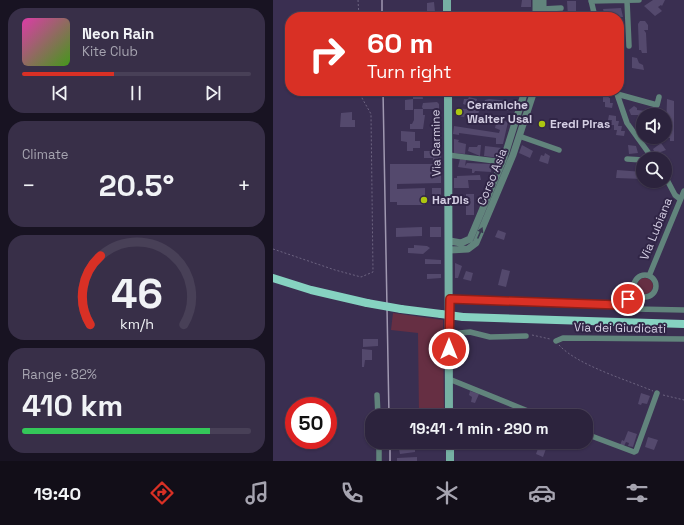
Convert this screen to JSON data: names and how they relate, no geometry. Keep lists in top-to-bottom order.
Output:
{
  "streets": {
    "main road": ["Via Carmine"],
    "street": ["Corso Asia", "Via Lubiana", "Via dei Giudicati"]
  },
  "crossings": [
    ["Via Carmine", "Corso Asia"]
  ],
  "places": ["Ceramiche Walter Usai", "Eredi Piras", "HarDis"],
  "page": {
    "turn": ["60 m", "Turn right"],
    "song": ["Neon Rain", "Kite Club"],
    "tile": [
      "Climate",
      ["Range · 82%", "410 km"]
    ],
    "heat": ["−", "20.5°", "+"],
    "limit": "50",
    "trip": "19:41 · 1 min · 290 m",
    "tabs": "19:40",
    "gauge": ["46", "km/h"]
  }
}
